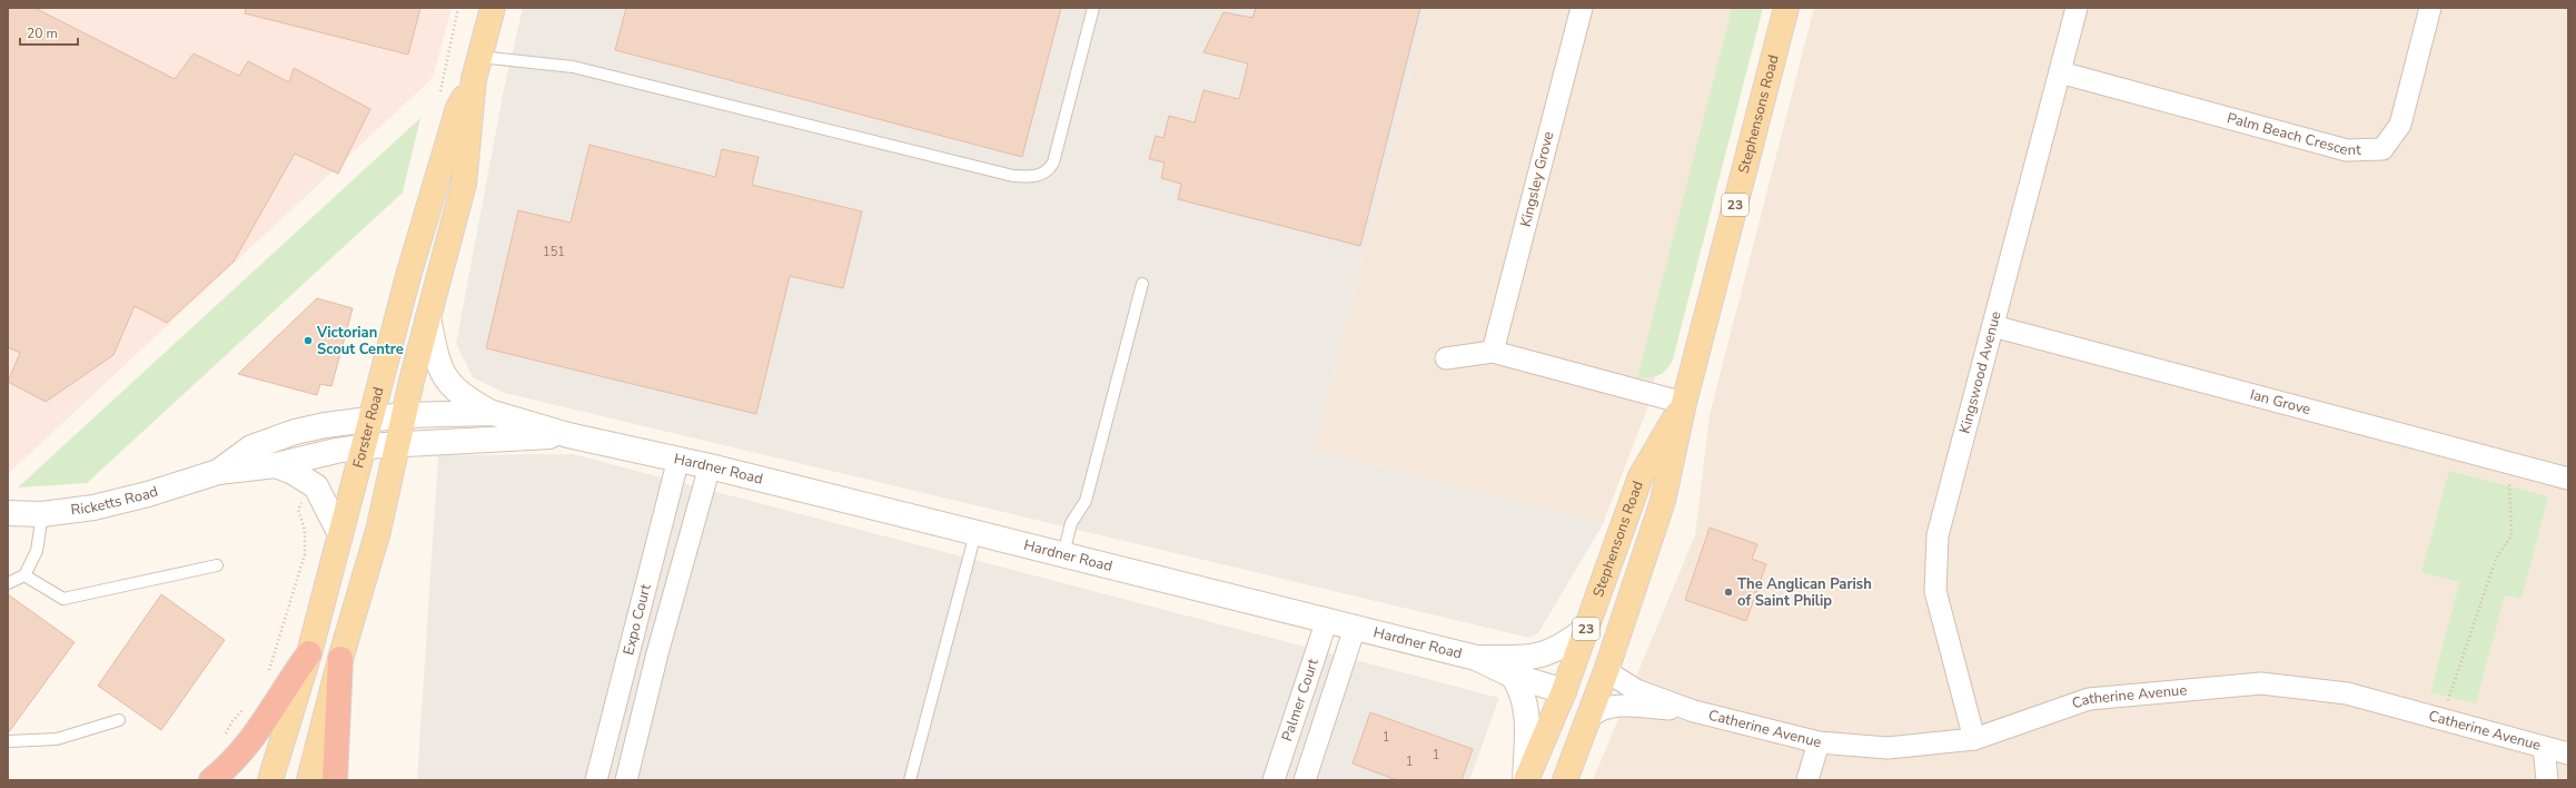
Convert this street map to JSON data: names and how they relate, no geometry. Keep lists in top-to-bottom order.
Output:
{
  "streets": {
    "main road": ["Stephensons Road", "23", "Forster Road"],
    "street": [
      "Palm Beach Crescent",
      "Kingsley Grove",
      "Kingswood Avenue",
      "Ian Grove",
      "Hardner Road",
      "Ricketts Road",
      "Expo Court",
      "Catherine Avenue",
      "Palmer Court"
    ]
  },
  "crossings": [
    ["Stephensons Road", "Hardner Road"],
    ["Stephensons Road", "Catherine Avenue"],
    ["Palm Beach Crescent", "Kingswood Avenue"],
    ["Kingswood Avenue", "Ian Grove"],
    ["Kingswood Avenue", "Catherine Avenue"],
    ["Forster Road", "Hardner Road"],
    ["Forster Road", "Ricketts Road"],
    ["Hardner Road", "Ricketts Road"],
    ["Hardner Road", "Expo Court"],
    ["Hardner Road", "Palmer Court"]
  ],
  "places": ["Victorian Scout Centre", "The Anglican Parish of Saint Philip"],
  "house_numbers": [
    "151",
    "1",
    "1",
    "1"
  ],
  "scale_bar": "20 m"
}
